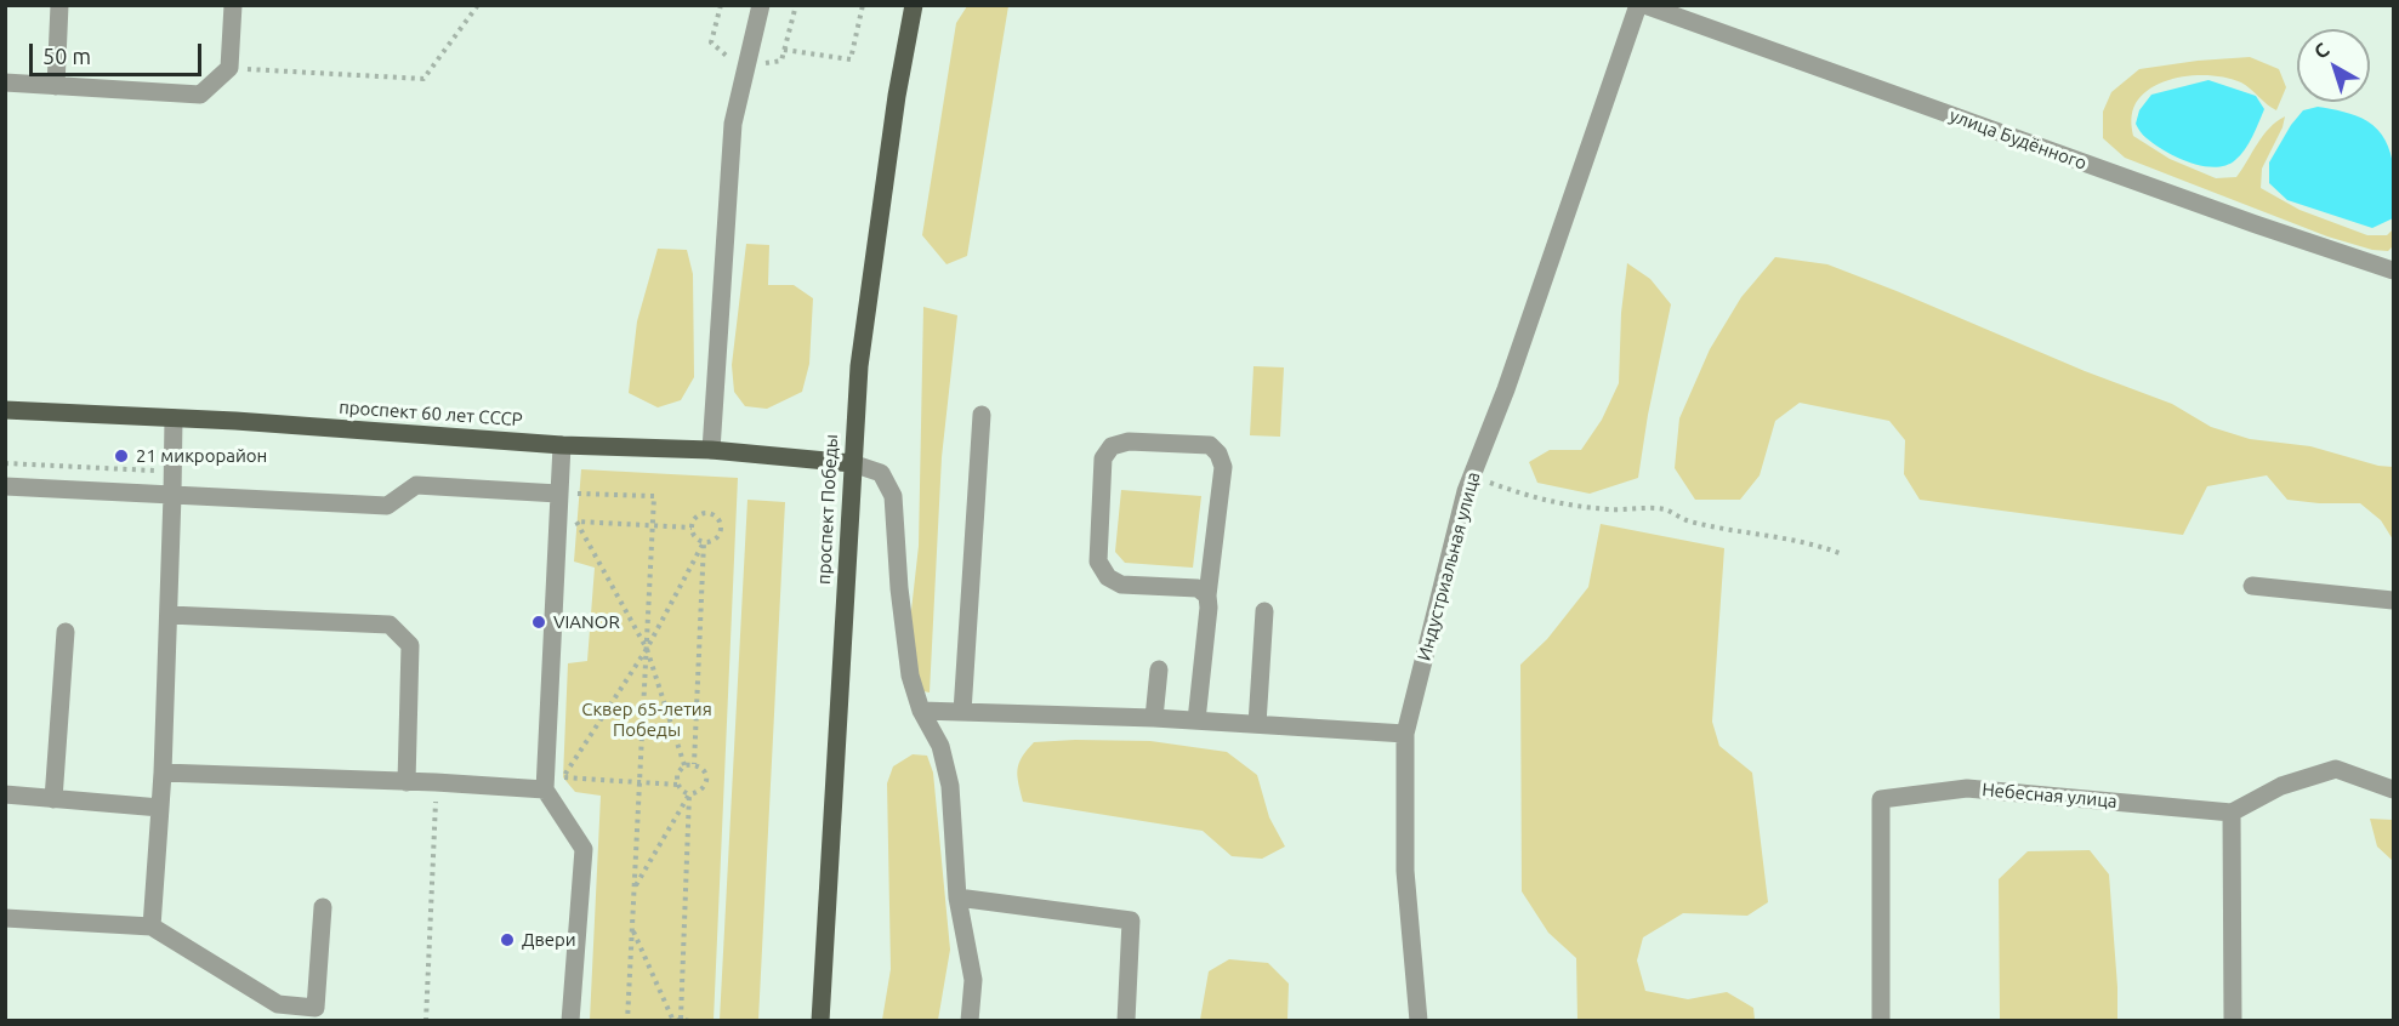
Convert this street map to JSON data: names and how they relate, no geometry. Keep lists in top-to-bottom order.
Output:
{
  "streets": {
    "main road": ["проспект 60 лет СССР", "проспект Победы"],
    "street": ["улица Будённого", "Индустриальная улица", "Небесная улица"]
  },
  "crossings": [
    ["проспект 60 лет СССР", "проспект Победы"]
  ],
  "parks": ["Сквер 65-летия Победы"],
  "places": ["21 микрорайон", "VIANOR", "Двери"],
  "scale_bar": "50 m",
  "north": "top left"
}
